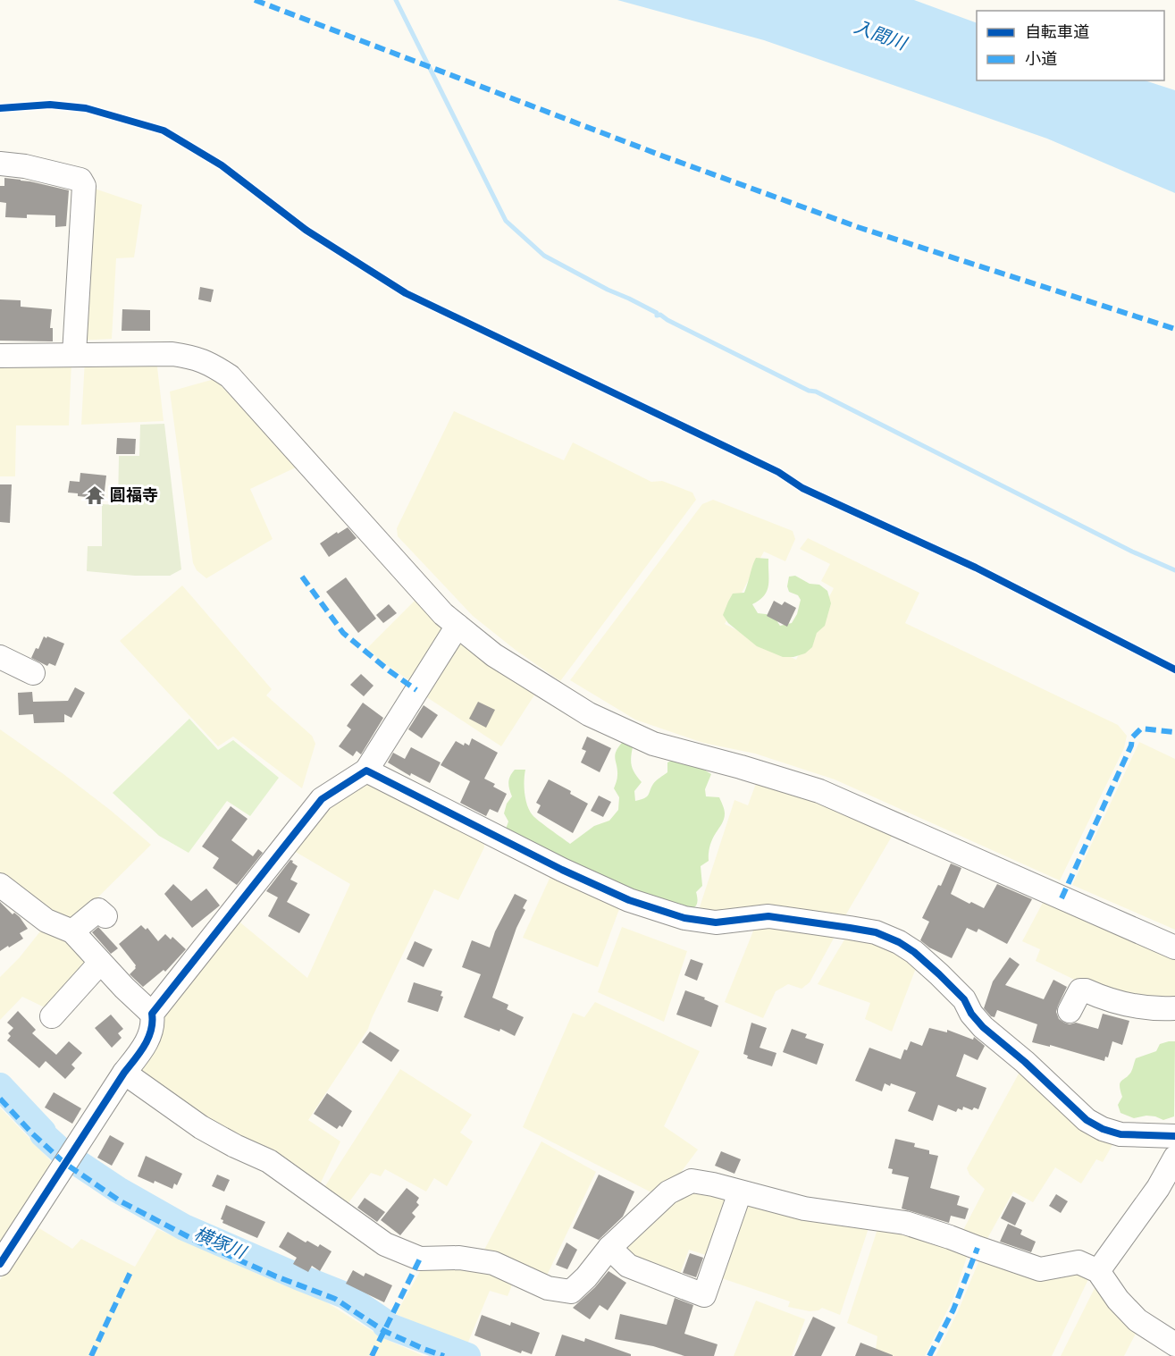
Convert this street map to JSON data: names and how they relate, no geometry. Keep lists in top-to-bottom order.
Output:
{
  "water": ["入間川", "横塚川"],
  "places": {
    "temple": ["圓福寺"]
  },
  "legend": ["自転車道", "小道"]
}
